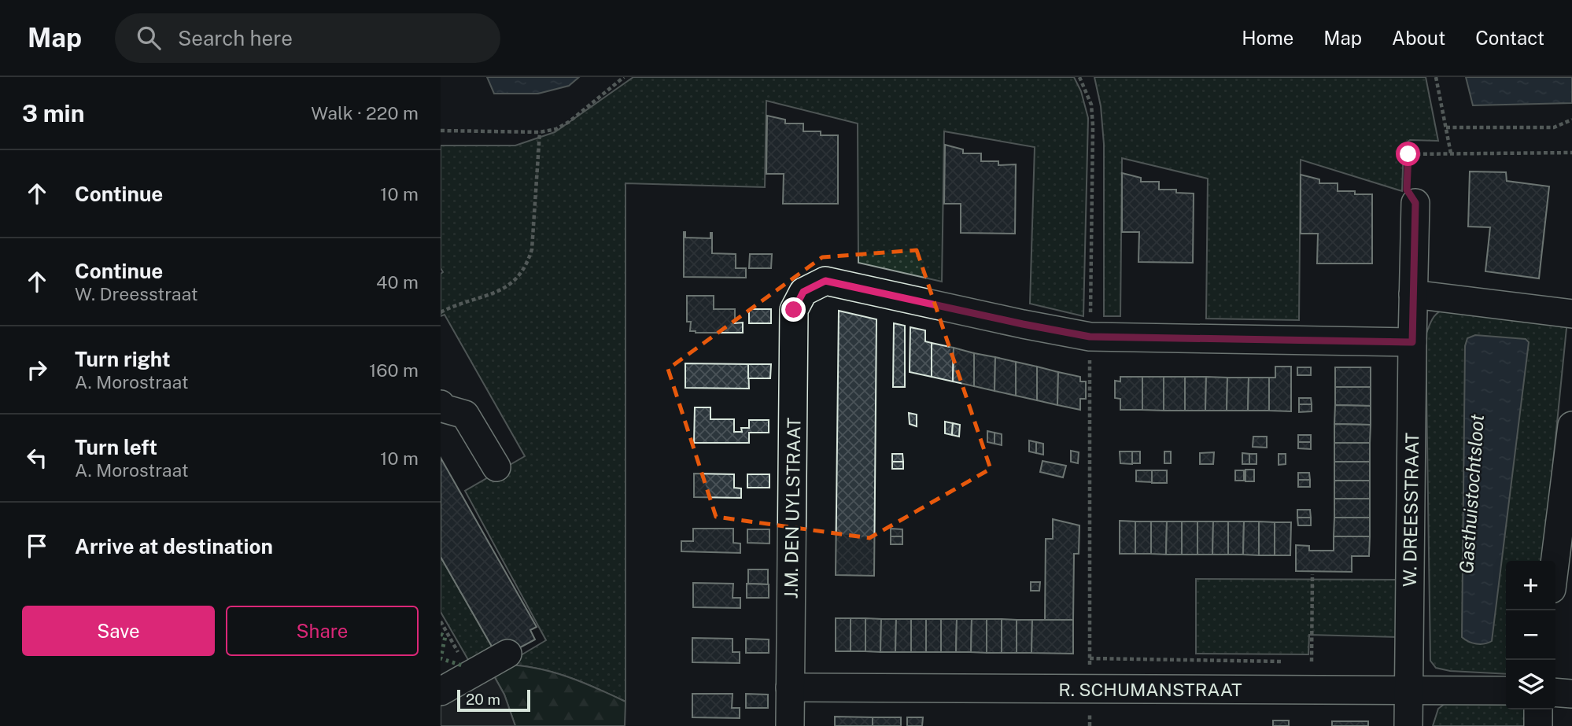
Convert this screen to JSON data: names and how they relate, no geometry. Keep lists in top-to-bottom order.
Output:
{
  "streets": {
    "street": ["J.M. DEN UYLSTRAAT", "W. DREESSTRAAT", "R. SCHUMANSTRAAT"]
  },
  "crossings": [
    ["J.M. DEN UYLSTRAAT", "R. SCHUMANSTRAAT"],
    ["W. DREESSTRAAT", "R. SCHUMANSTRAAT"]
  ],
  "water": ["Gasthuistochtsloot"],
  "scale_bar": "20 m",
  "page": {
    "header": "Map",
    "search": "Search here",
    "nav": [
      "Home",
      "Map",
      "About",
      "Contact"
    ],
    "heading": ["3 min", "Walk · 220 m"],
    "list": [
      ["Continue", "10 m"],
      ["Continue", "W. Dreesstraat", "40 m"],
      ["Turn right", "A. Morostraat", "160 m"],
      ["Turn left", "A. Morostraat", "10 m"],
      "Arrive at destination"
    ],
    "map_buttons": ["+", "−"],
    "buttons": ["Save", "Share"],
    "scale": "20 m"
  }
}
